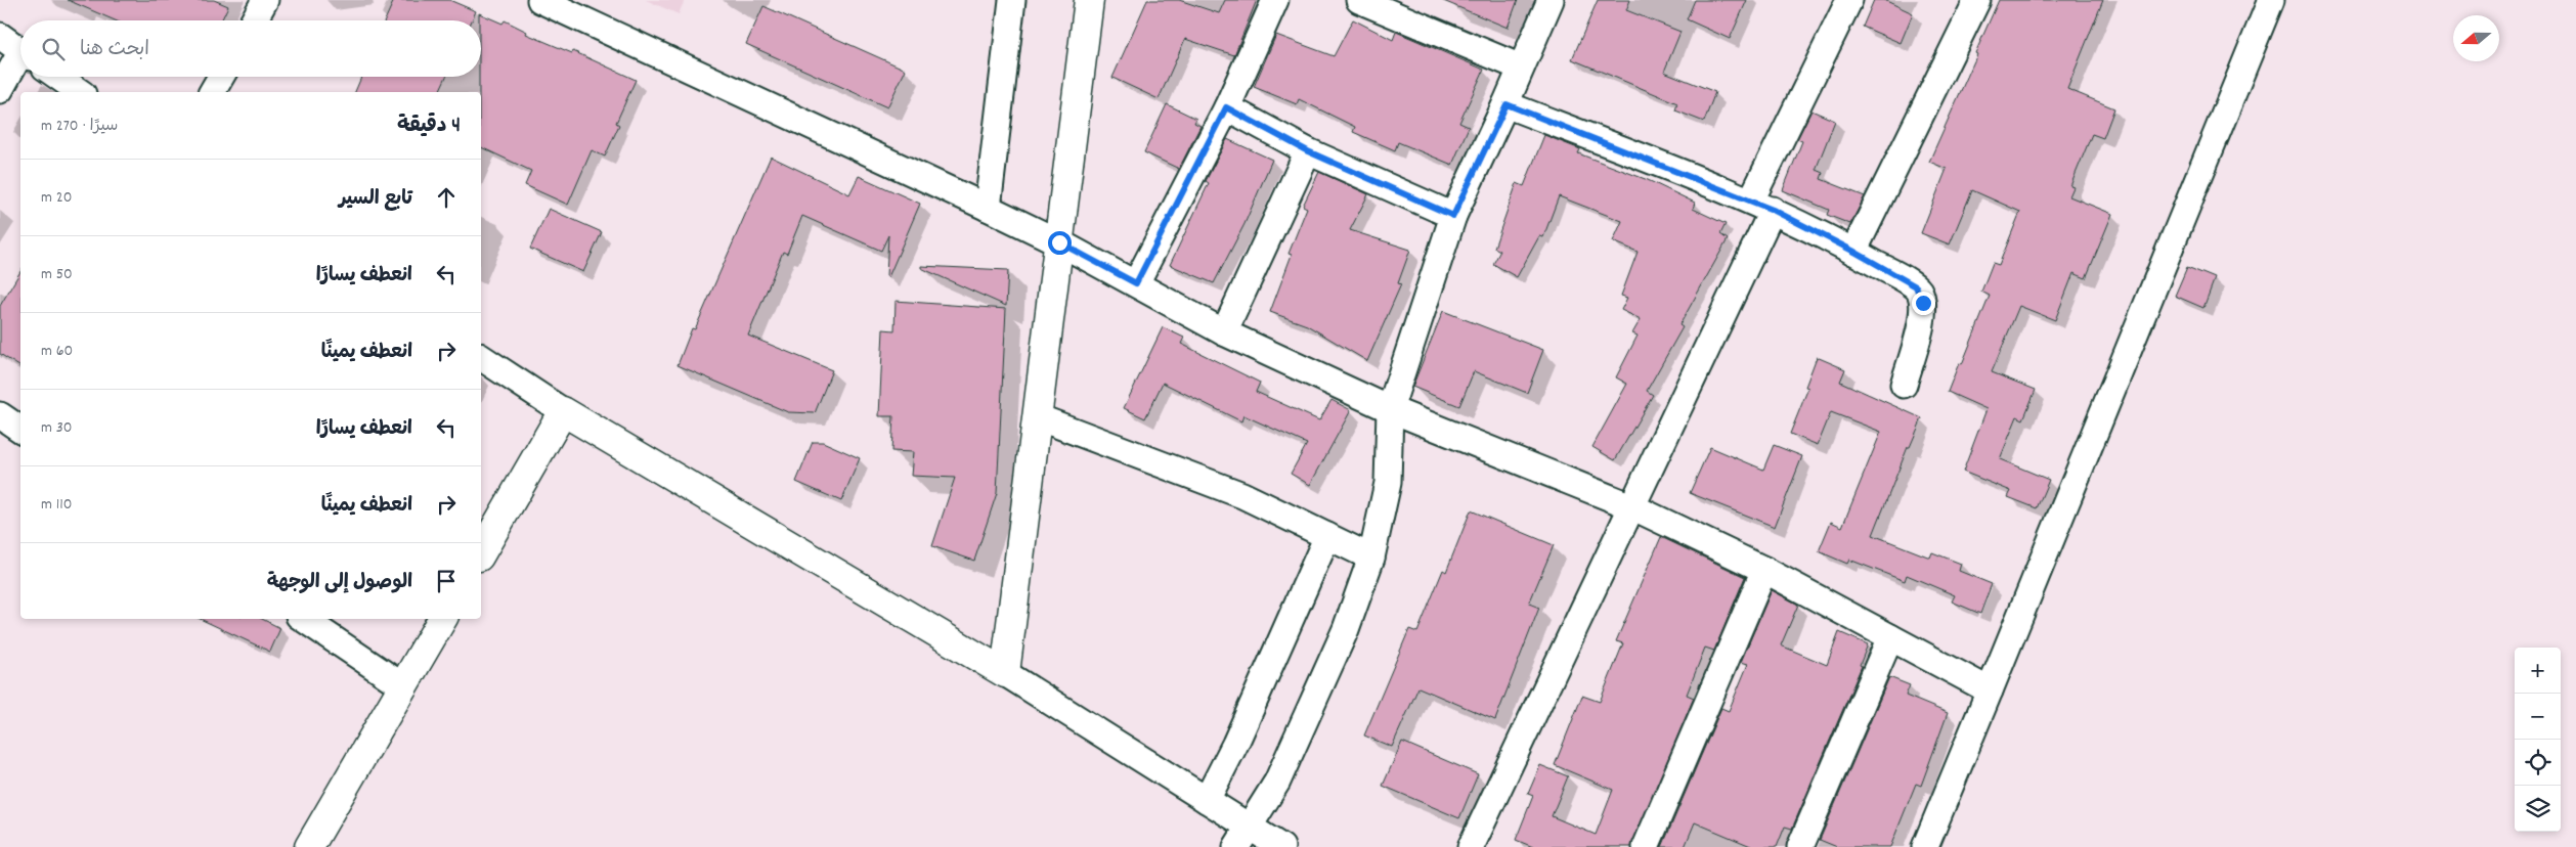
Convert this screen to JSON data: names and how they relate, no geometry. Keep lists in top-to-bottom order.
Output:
{
  "north": "left",
  "page": {
    "search": "ابحث هنا",
    "heading": ["4 دقيقة", "سيرًا · 270 m"],
    "list": [
      ["تابع السير", "20 m"],
      ["انعطف يسارًا", "50 m"],
      ["انعطف يمينًا", "60 m"],
      ["انعطف يسارًا", "30 m"],
      ["انعطف يمينًا", "110 m"],
      "الوصول إلى الوجهة"
    ],
    "map_buttons": ["+", "−"]
  }
}
